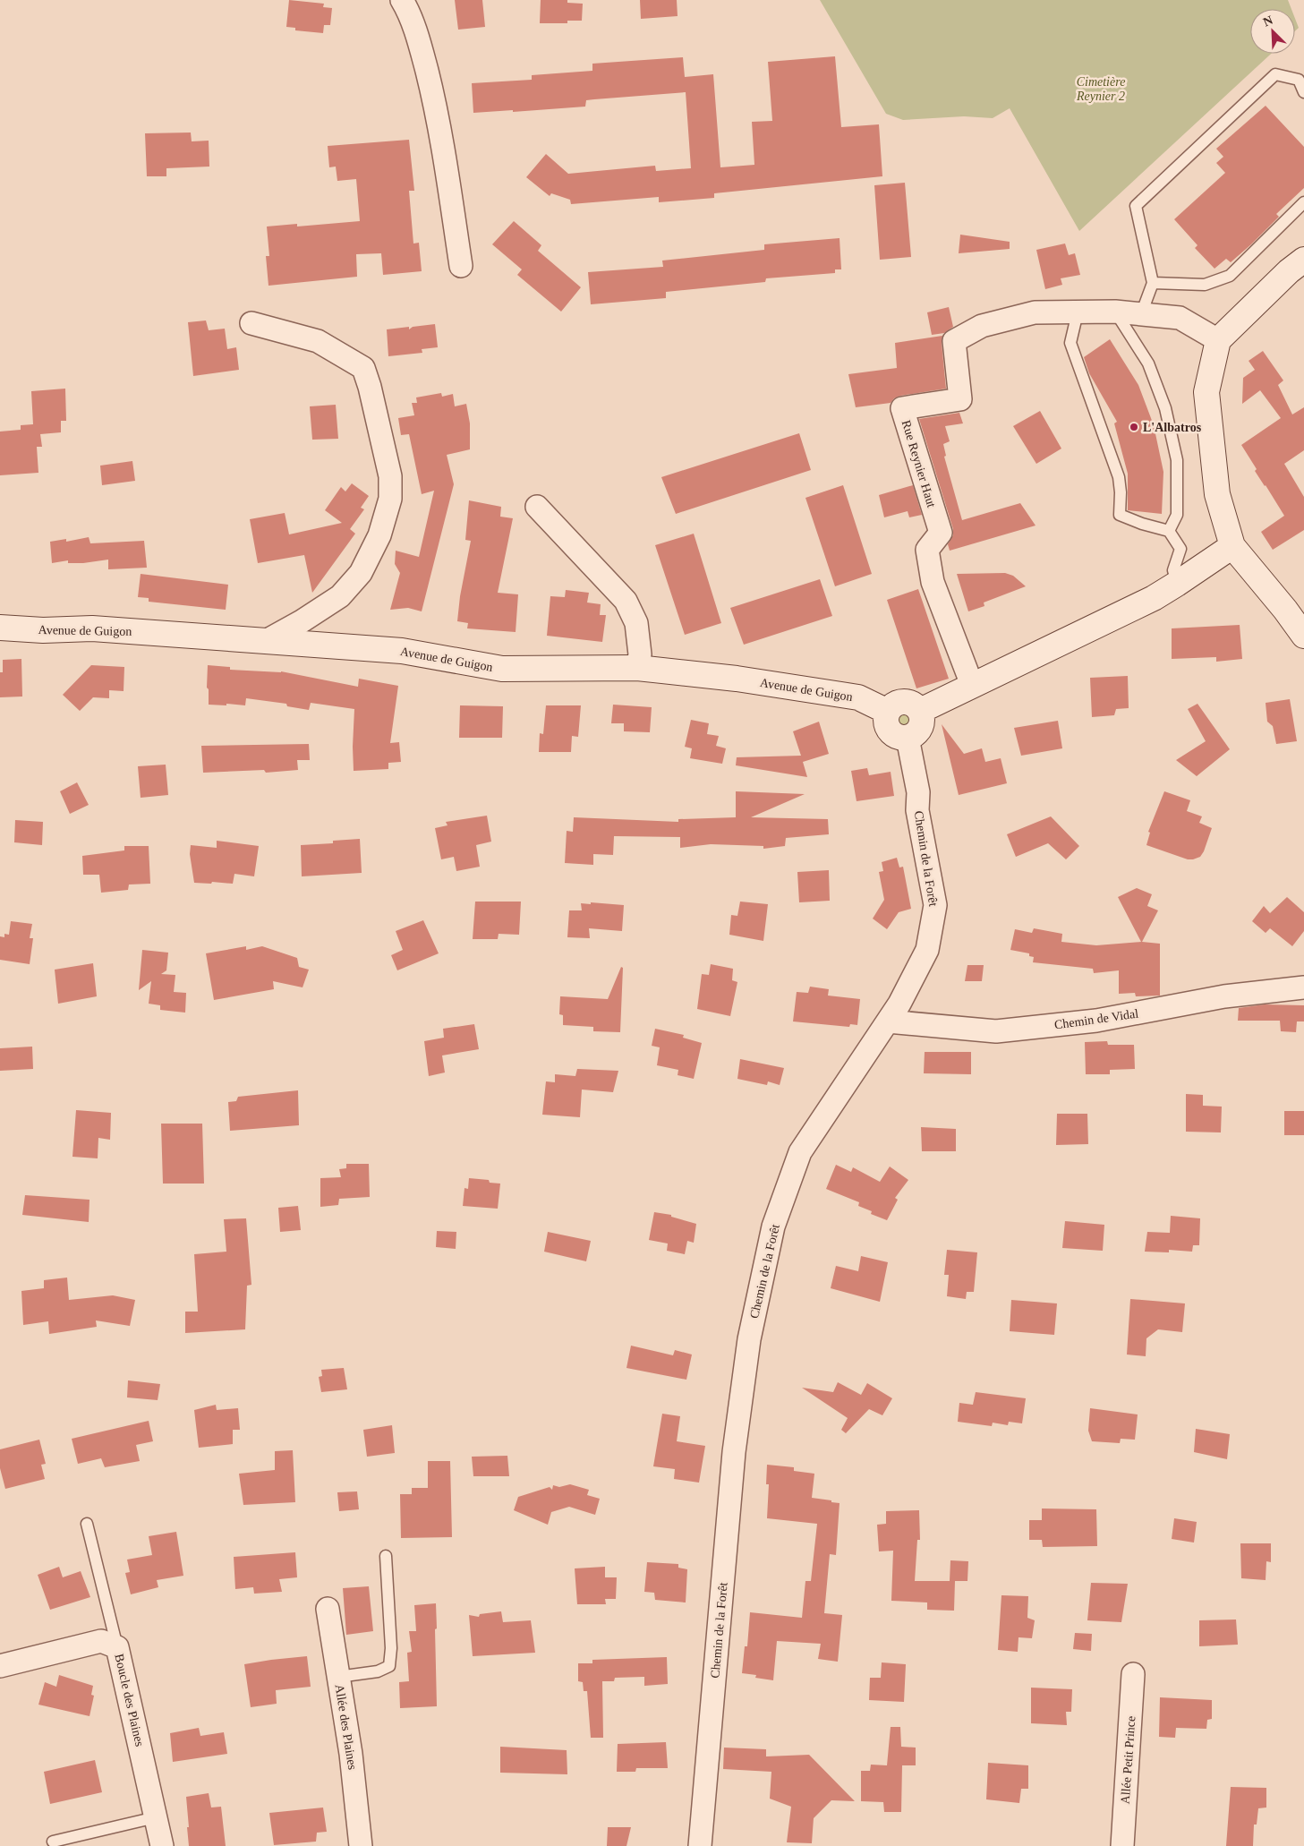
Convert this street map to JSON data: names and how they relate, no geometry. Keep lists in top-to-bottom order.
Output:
{
  "streets": {
    "street": [
      "Rue Reynier Haut",
      "Avenue de Guigon",
      "Chemin de la Forêt",
      "Chemin de Vidal",
      "Boucle des Plaines",
      "Allée des Plaines",
      "Allée Petit Prince"
    ]
  },
  "crossings": [
    ["Avenue de Guigon", "Chemin de la Forêt"],
    ["Chemin de la Forêt", "Chemin de Vidal"]
  ],
  "parks": ["Cimetière Reynier 2"],
  "places": ["L'Albatros"],
  "north": "top left"
}
